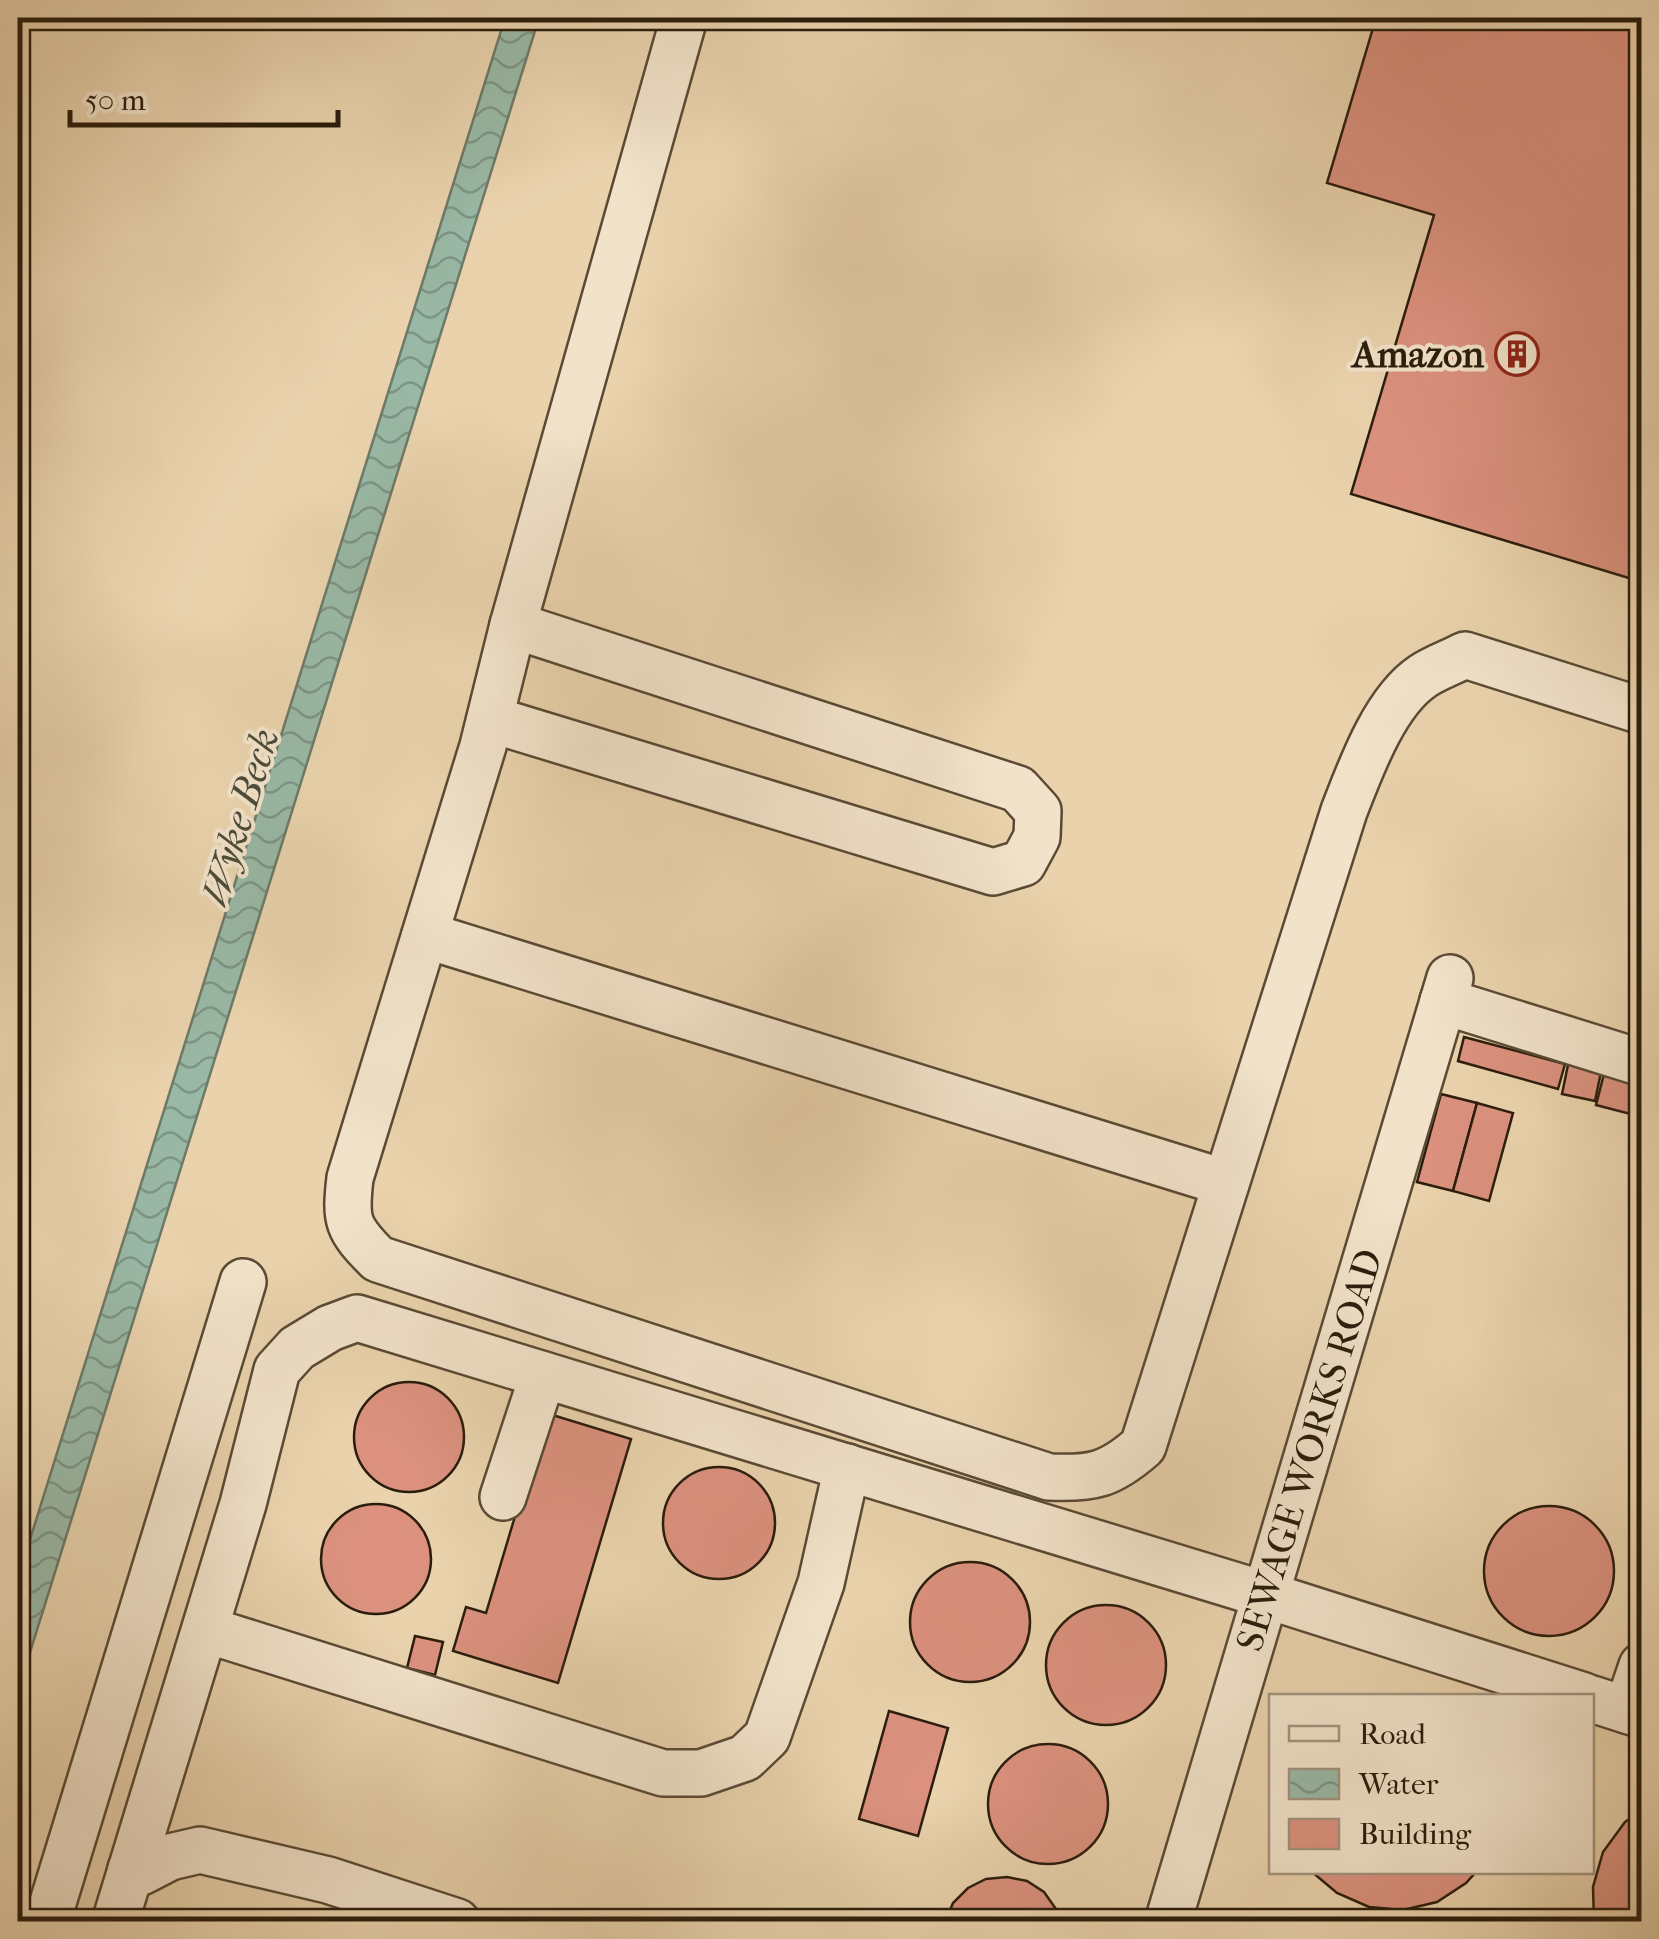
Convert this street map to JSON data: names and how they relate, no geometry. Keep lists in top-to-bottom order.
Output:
{
  "streets": {
    "lane": ["SEWAGE WORKS ROAD"]
  },
  "water": ["Wyke Beck"],
  "places": {
    "building": ["Amazon"]
  },
  "legend": ["Road", "Water", "Building"],
  "scale_bar": "50 m"
}
